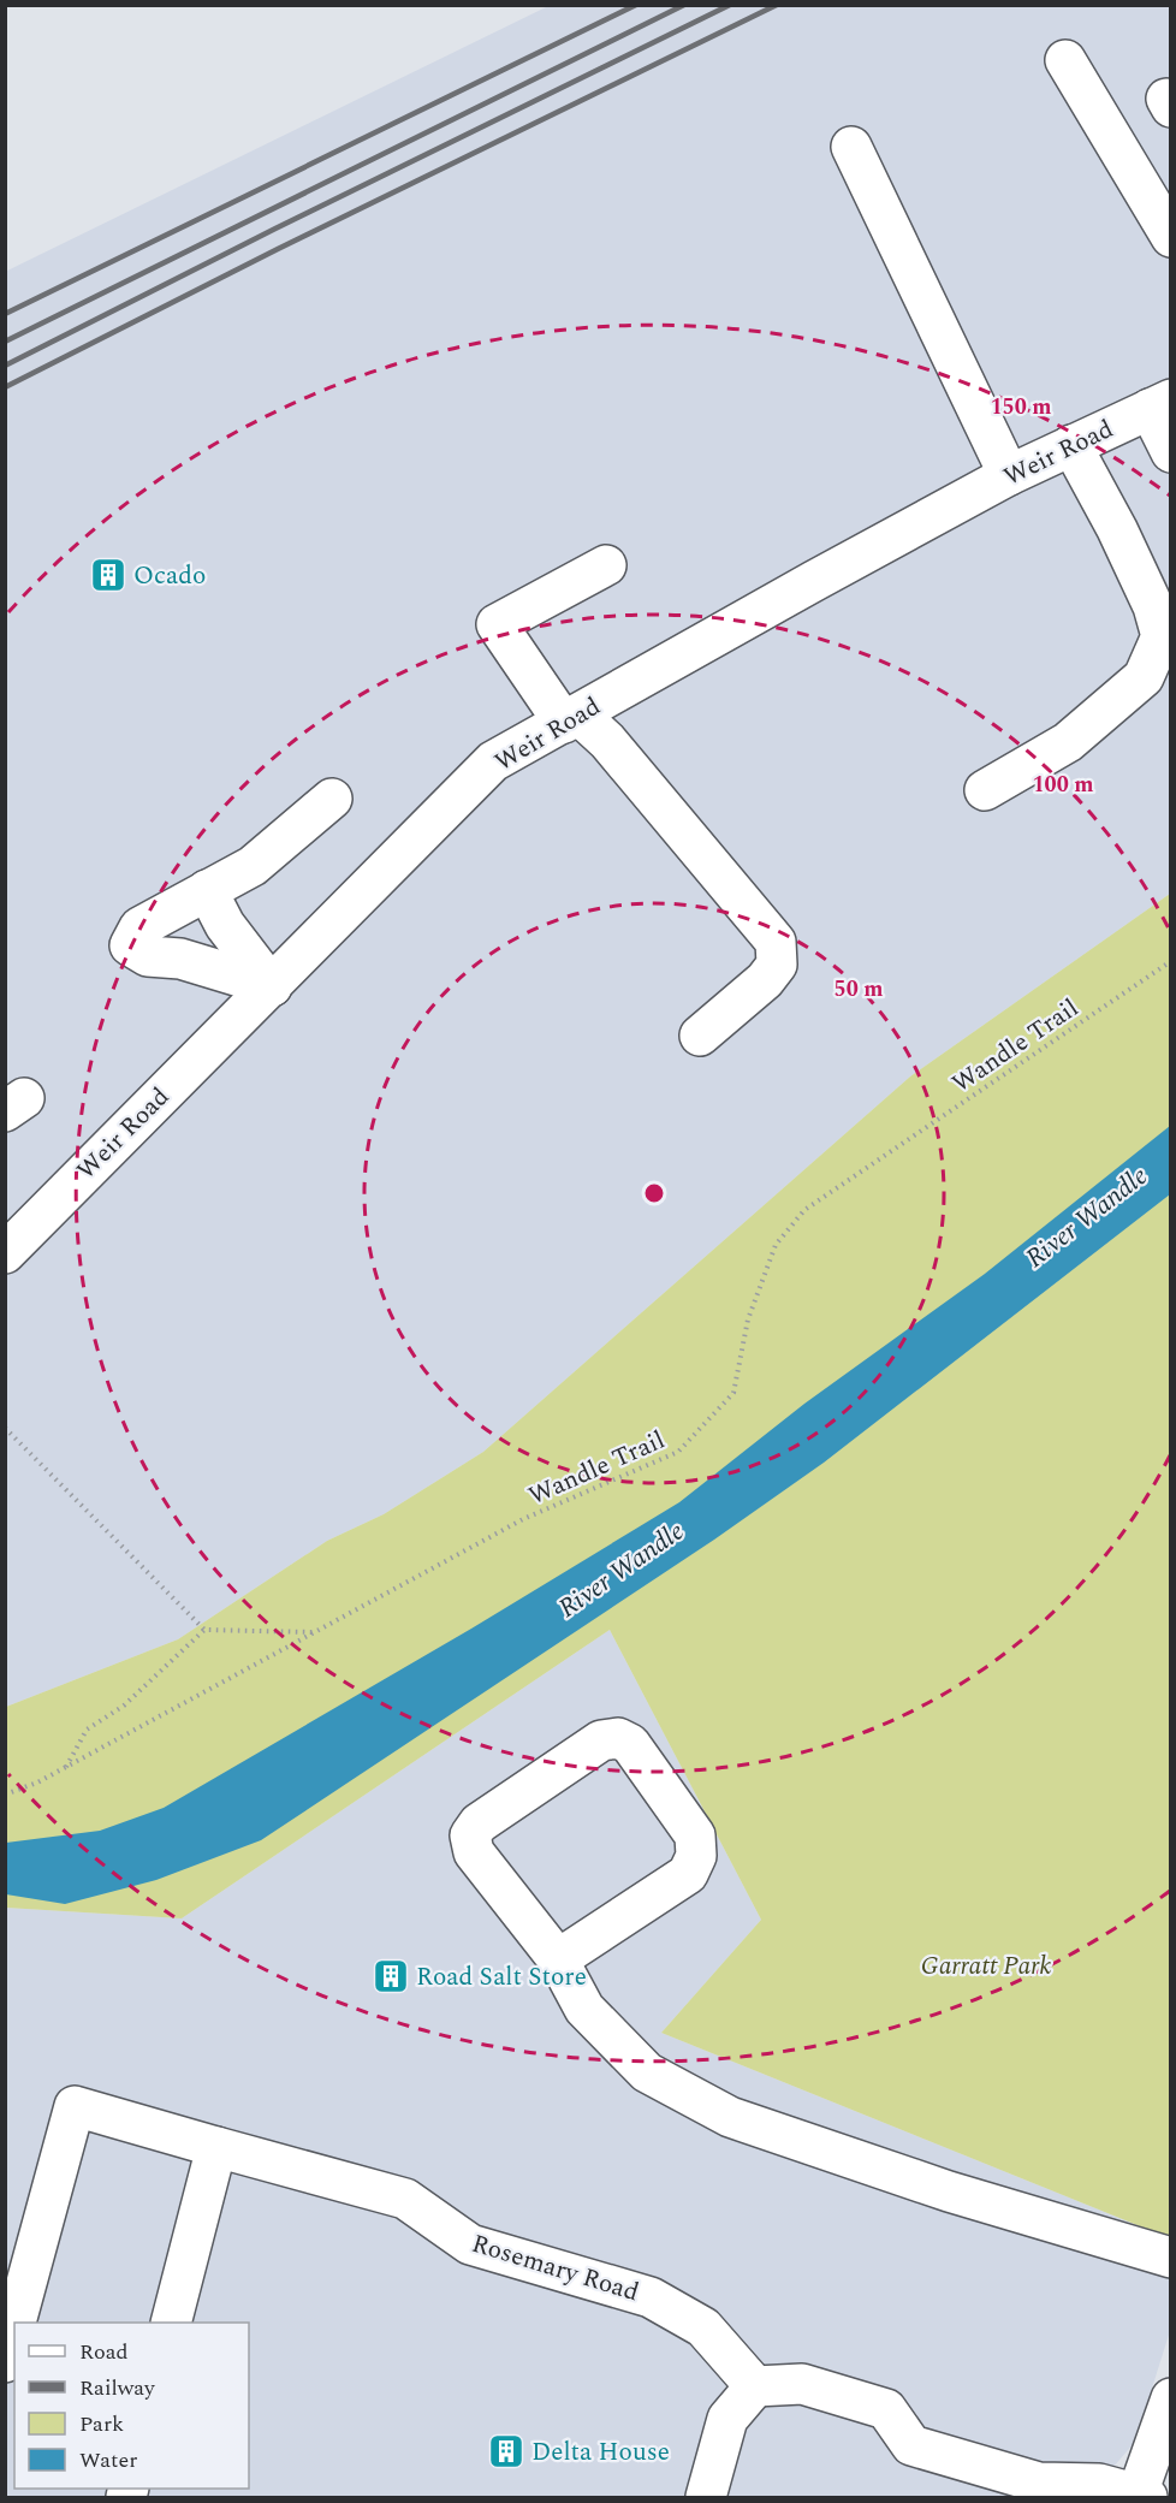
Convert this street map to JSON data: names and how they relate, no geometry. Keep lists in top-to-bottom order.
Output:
{
  "streets": {
    "street": ["Weir Road", "Rosemary Road"],
    "path": ["Wandle Trail"]
  },
  "water": ["River Wandle"],
  "parks": ["Garratt Park"],
  "places": {
    "building": ["Ocado", "Road Salt Store", "Delta House"]
  },
  "legend": [
    "Road",
    "Railway",
    "Park",
    "Water"
  ],
  "rings": ["150 m", "100 m", "50 m"]
}
